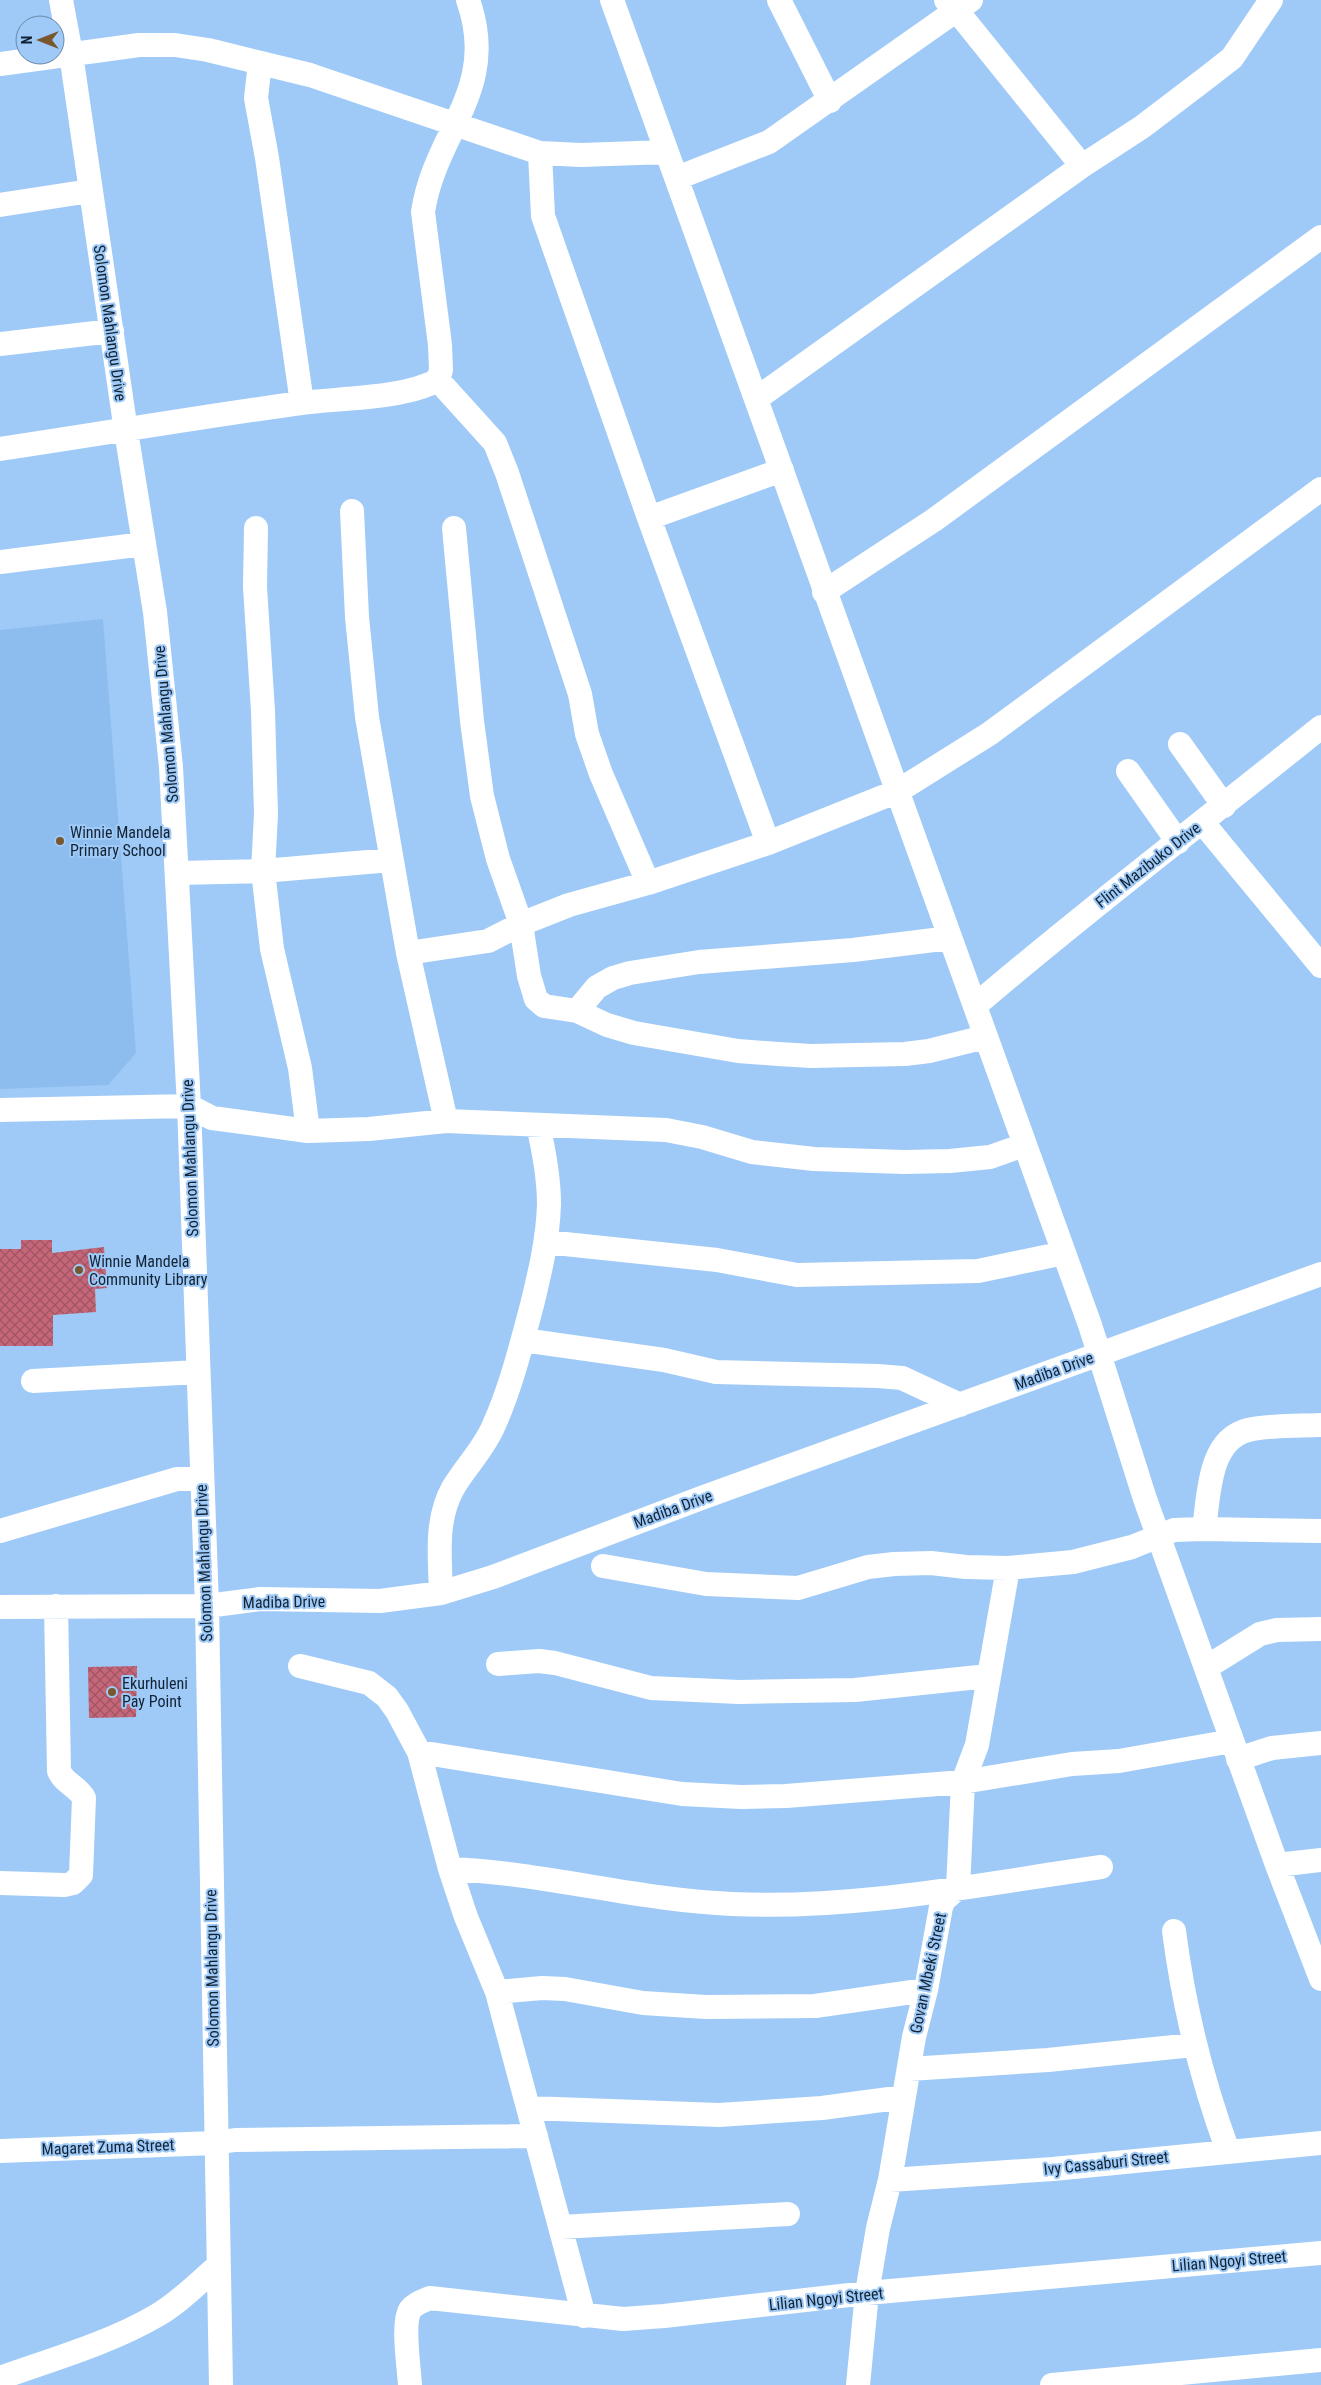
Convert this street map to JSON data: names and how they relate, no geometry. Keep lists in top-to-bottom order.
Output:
{
  "streets": {
    "street": [
      "Solomon Mahlangu Drive",
      "Flint Mazibuko Drive",
      "Madiba Drive",
      "Govan Mbeki Street",
      "Magaret Zuma Street",
      "Ivy Cassaburi Street",
      "Lilian Ngoyi Street"
    ]
  },
  "crossings": [
    ["Solomon Mahlangu Drive", "Madiba Drive"],
    ["Solomon Mahlangu Drive", "Magaret Zuma Street"],
    ["Govan Mbeki Street", "Ivy Cassaburi Street"],
    ["Govan Mbeki Street", "Lilian Ngoyi Street"]
  ],
  "places": ["Winnie Mandela Primary School", "Winnie Mandela Community Library", "Ekurhuleni Pay Point"],
  "north": "left"
}
